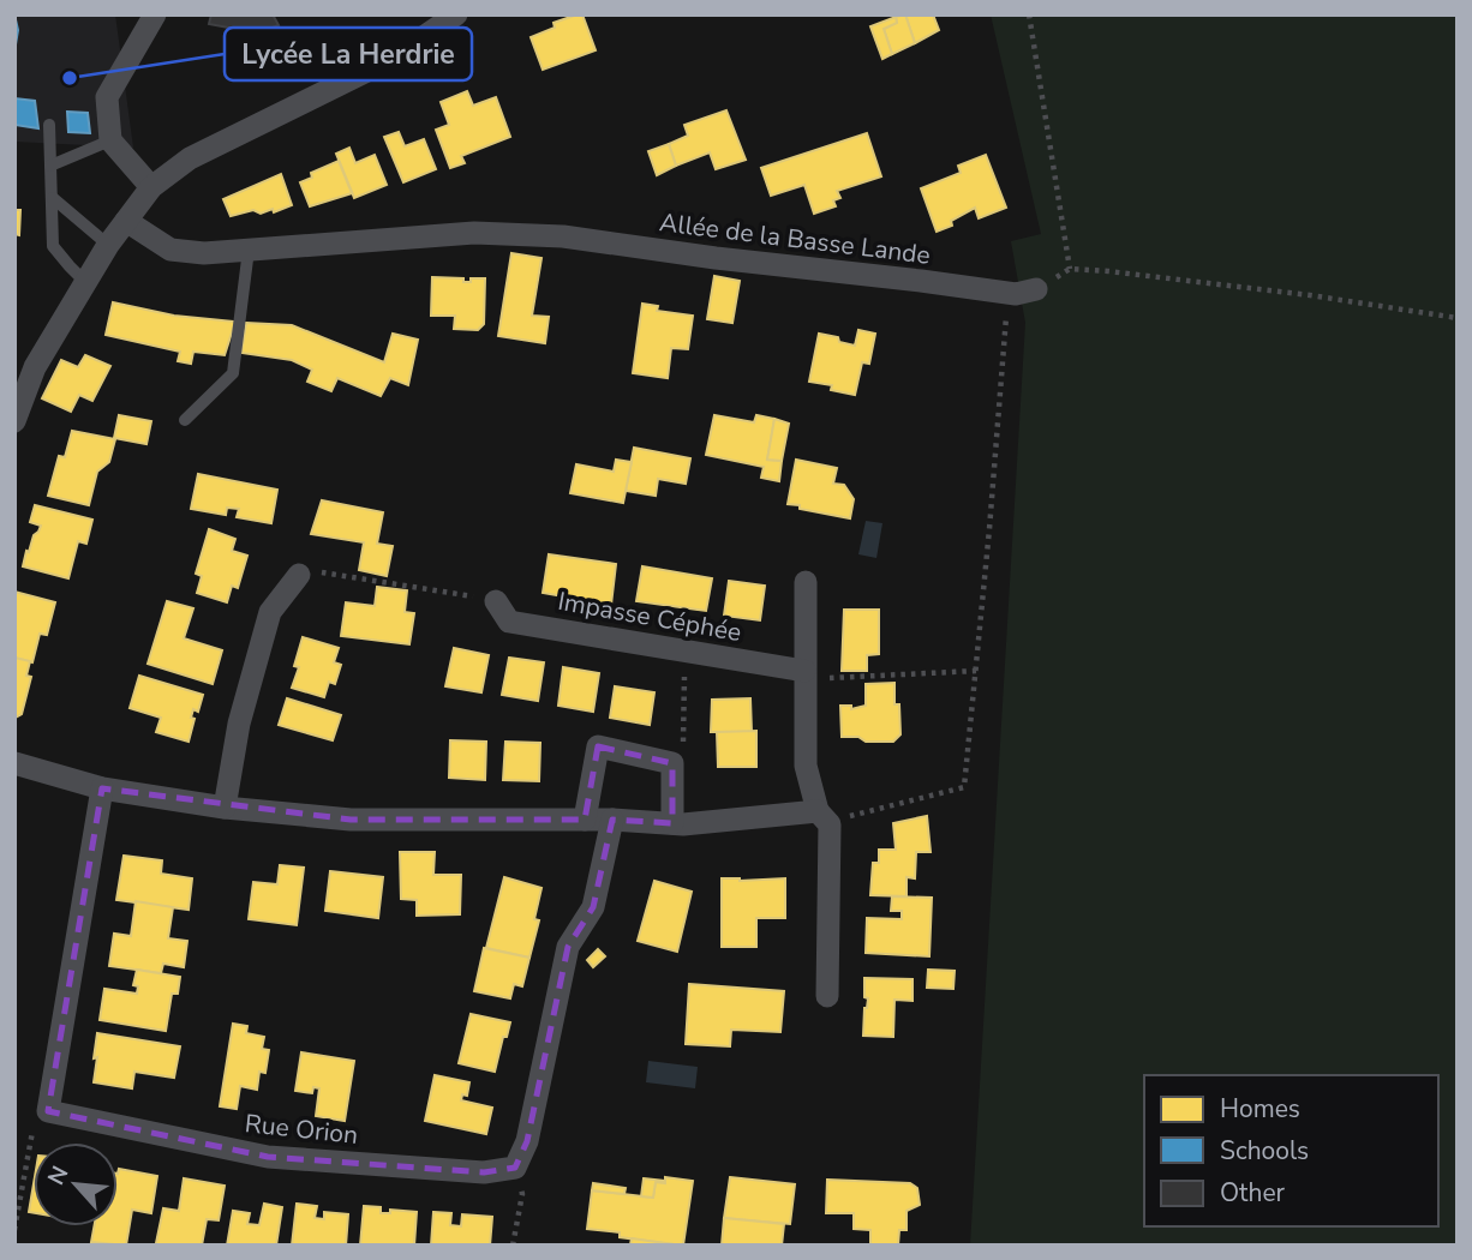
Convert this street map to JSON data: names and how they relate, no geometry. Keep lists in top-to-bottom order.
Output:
{
  "streets": {
    "street": ["Allée de la Basse Lande", "Impasse Céphée", "Rue Orion"]
  },
  "places": ["Lycée La Herdrie"],
  "legend": ["Homes", "Schools", "Other"],
  "north": "top left"
}
